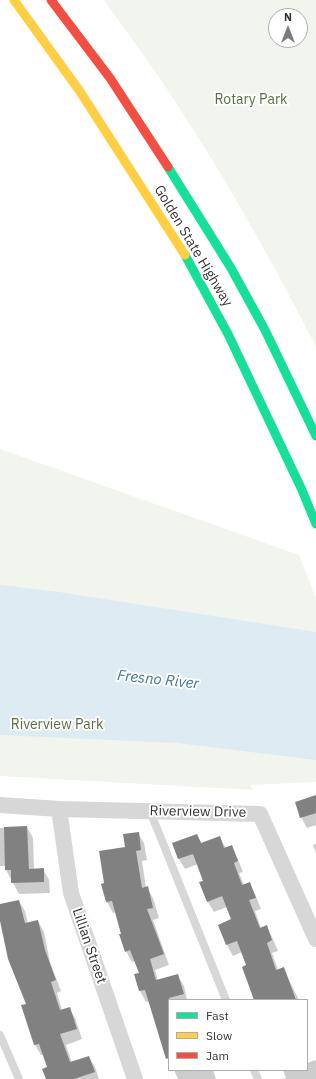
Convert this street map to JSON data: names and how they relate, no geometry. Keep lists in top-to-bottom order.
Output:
{
  "streets": {
    "highway": ["Golden State Highway"],
    "street": ["Riverview Drive", "Lillian Street"]
  },
  "crossings": [
    ["Riverview Drive", "Lillian Street"]
  ],
  "water": ["Fresno River"],
  "parks": ["Rotary Park", "Riverview Park"],
  "legend": ["Fast", "Slow", "Jam"],
  "north": "top"
}
